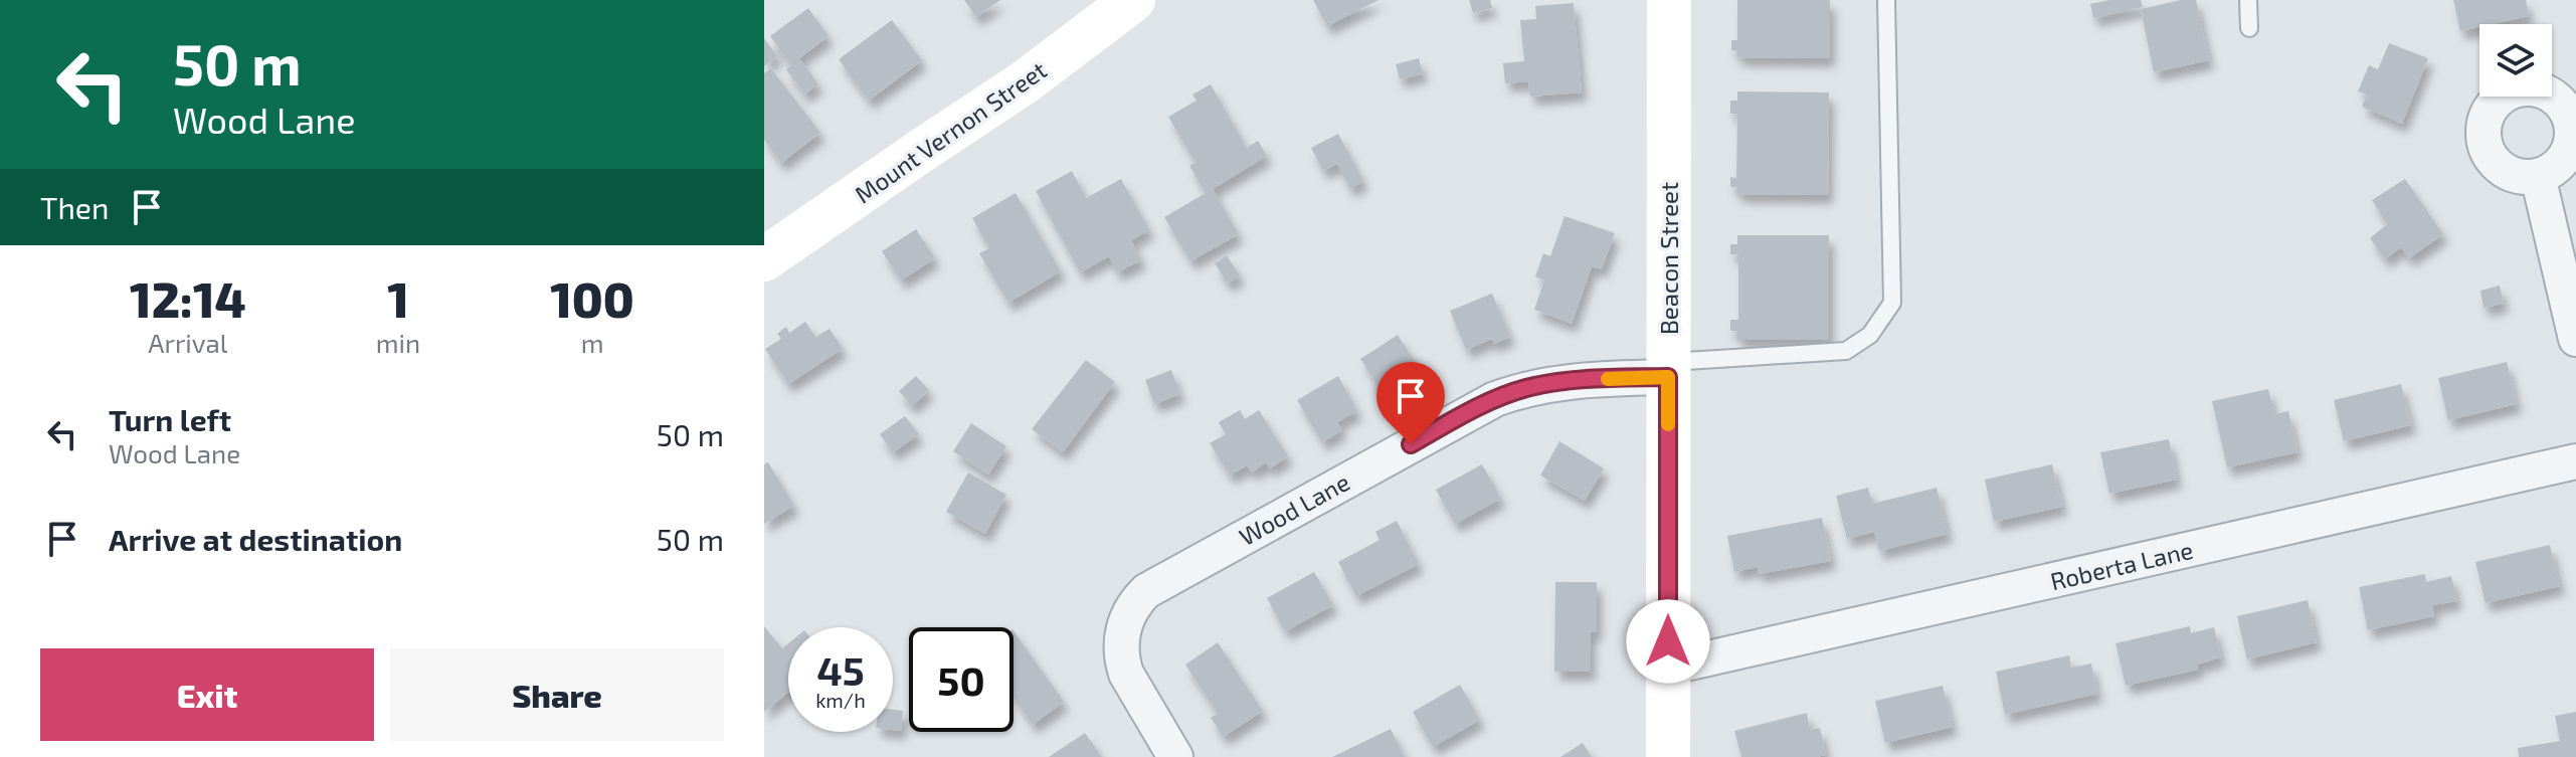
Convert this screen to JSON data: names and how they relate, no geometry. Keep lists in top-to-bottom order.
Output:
{
  "streets": {
    "main road": ["Mount Vernon Street", "Beacon Street"],
    "street": ["Wood Lane", "Roberta Lane"]
  },
  "crossings": [
    ["Beacon Street", "Wood Lane"],
    ["Beacon Street", "Roberta Lane"]
  ],
  "page": {
    "turn": ["50 m", "Wood Lane"],
    "then": "Then",
    "eta": [
      "12:14",
      "Arrival",
      "1",
      "min",
      "100",
      "m"
    ],
    "list": [
      {
        "name": "Turn left",
        "note": "Wood Lane",
        "value": "50 m"
      },
      {
        "name": "Arrive at destination",
        "value": "50 m"
      }
    ],
    "speed": "45 km/h",
    "limit": "50",
    "buttons": ["Exit", "Share"]
  }
}
